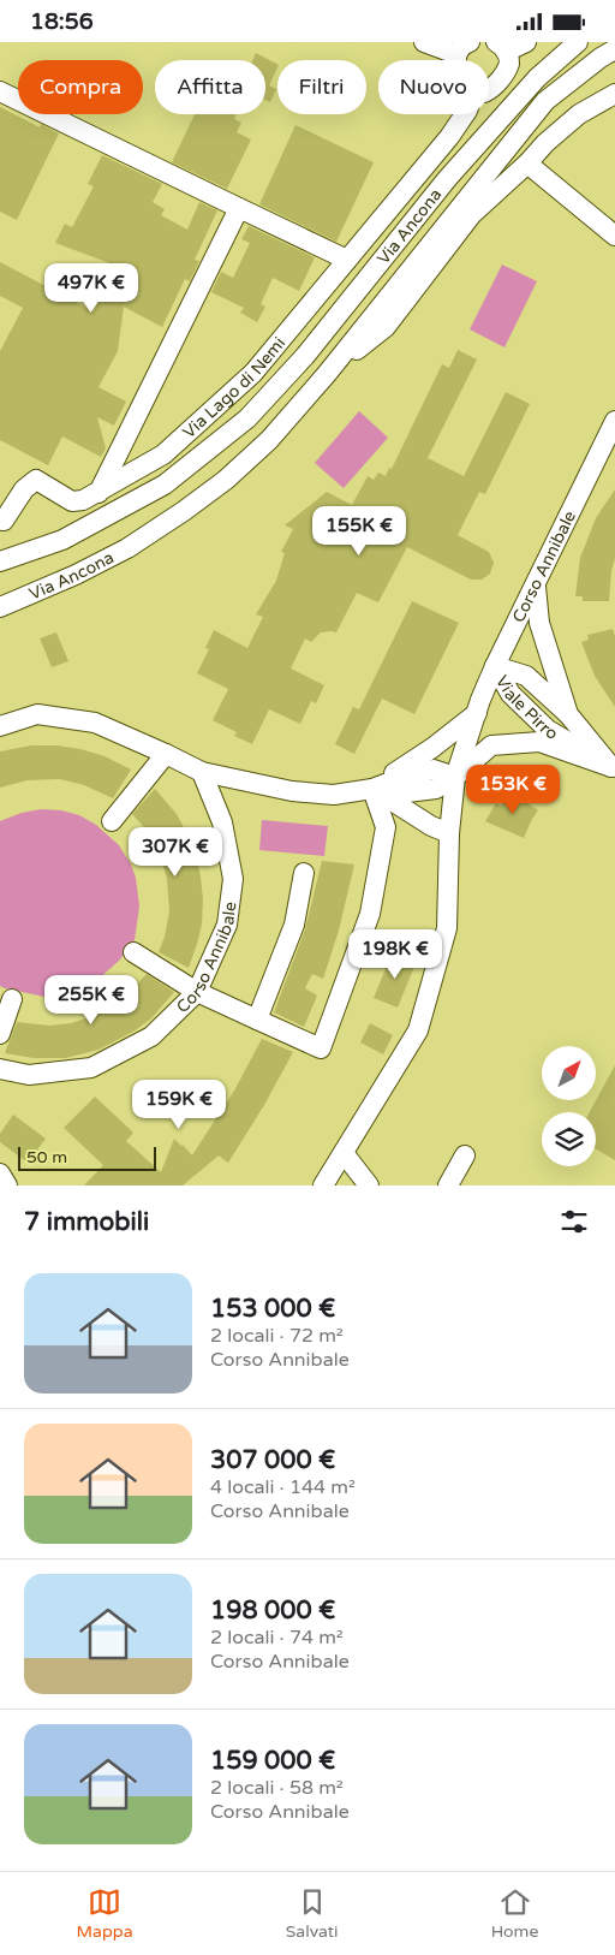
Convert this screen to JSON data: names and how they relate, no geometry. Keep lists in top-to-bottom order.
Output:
{
  "streets": {
    "street": [
      "Via Ancona",
      "Via Lago di Nemi",
      "Corso Annibale",
      "Viale Pirro"
    ]
  },
  "crossings": [
    ["Corso Annibale", "Viale Pirro"]
  ],
  "scale_bar": "50 m",
  "north": "top right",
  "page": {
    "status": "18:56",
    "chip": [
      "Compra",
      "Affitta",
      "Filtri",
      "Nuovo"
    ],
    "price": [
      "497K €",
      "155K €",
      "153K €",
      "307K €",
      "198K €",
      "255K €",
      "159K €"
    ],
    "scale": "50 m",
    "heading": "7 immobili",
    "list": [
      {
        "name": "153 000 €",
        "note": "2 locali · 72 m² · Corso Annibale"
      },
      {
        "name": "307 000 €",
        "note": "4 locali · 144 m² · Corso Annibale"
      },
      {
        "name": "198 000 €",
        "note": "2 locali · 74 m² · Corso Annibale"
      },
      {
        "name": "159 000 €",
        "note": "2 locali · 58 m² · Corso Annibale"
      }
    ],
    "tabs": ["Mappa", "Salvati", "Home"]
  }
}
